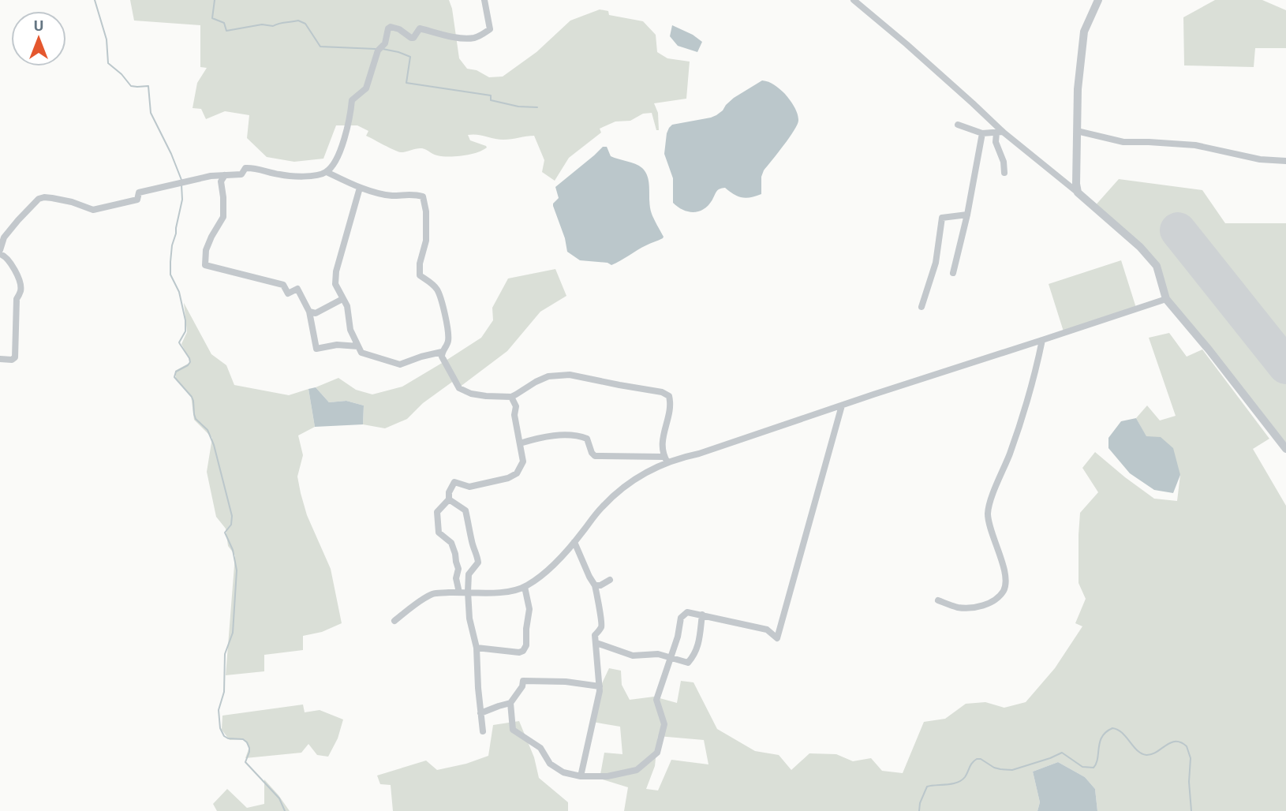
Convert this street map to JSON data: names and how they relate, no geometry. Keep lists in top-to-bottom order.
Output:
{
  "north": "top"
}
